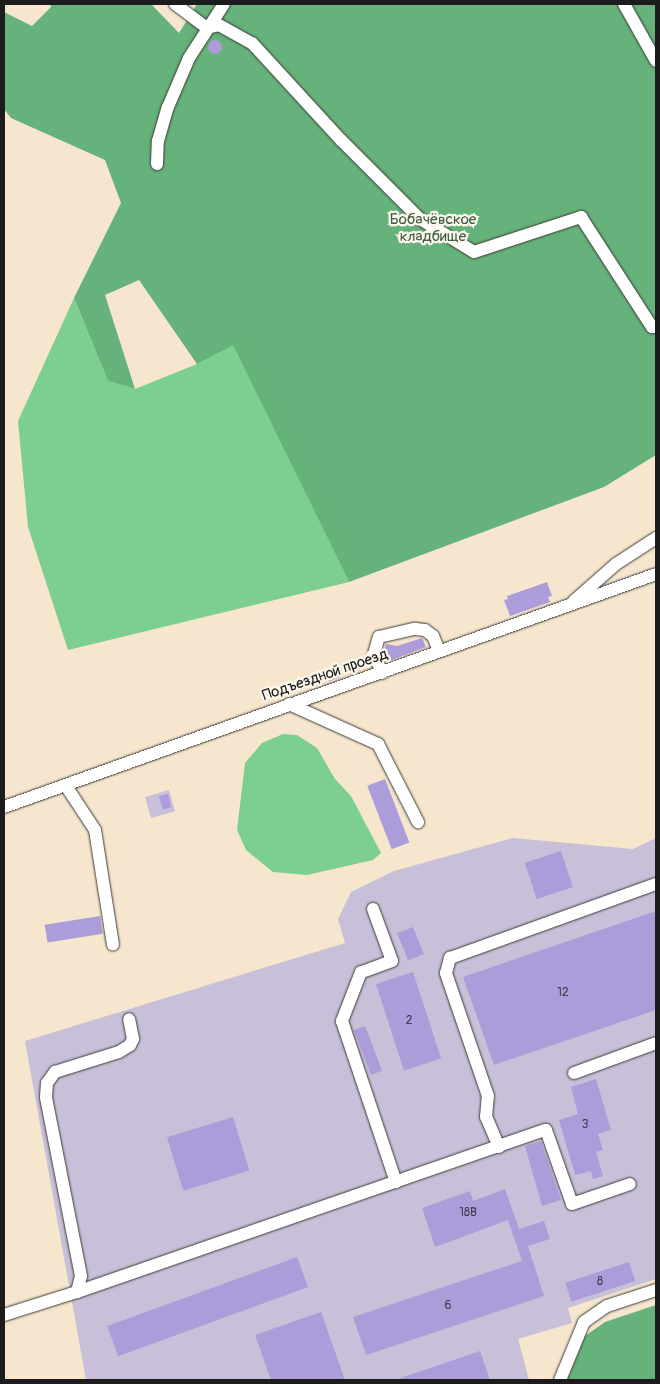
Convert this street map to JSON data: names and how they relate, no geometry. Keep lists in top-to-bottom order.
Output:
{
  "streets": {
    "street": ["Подъездной проезд"]
  },
  "parks": ["Бобачёвское кладбище"],
  "house_numbers": [
    "12",
    "2",
    "3",
    "18В",
    "8",
    "6"
  ]
}
